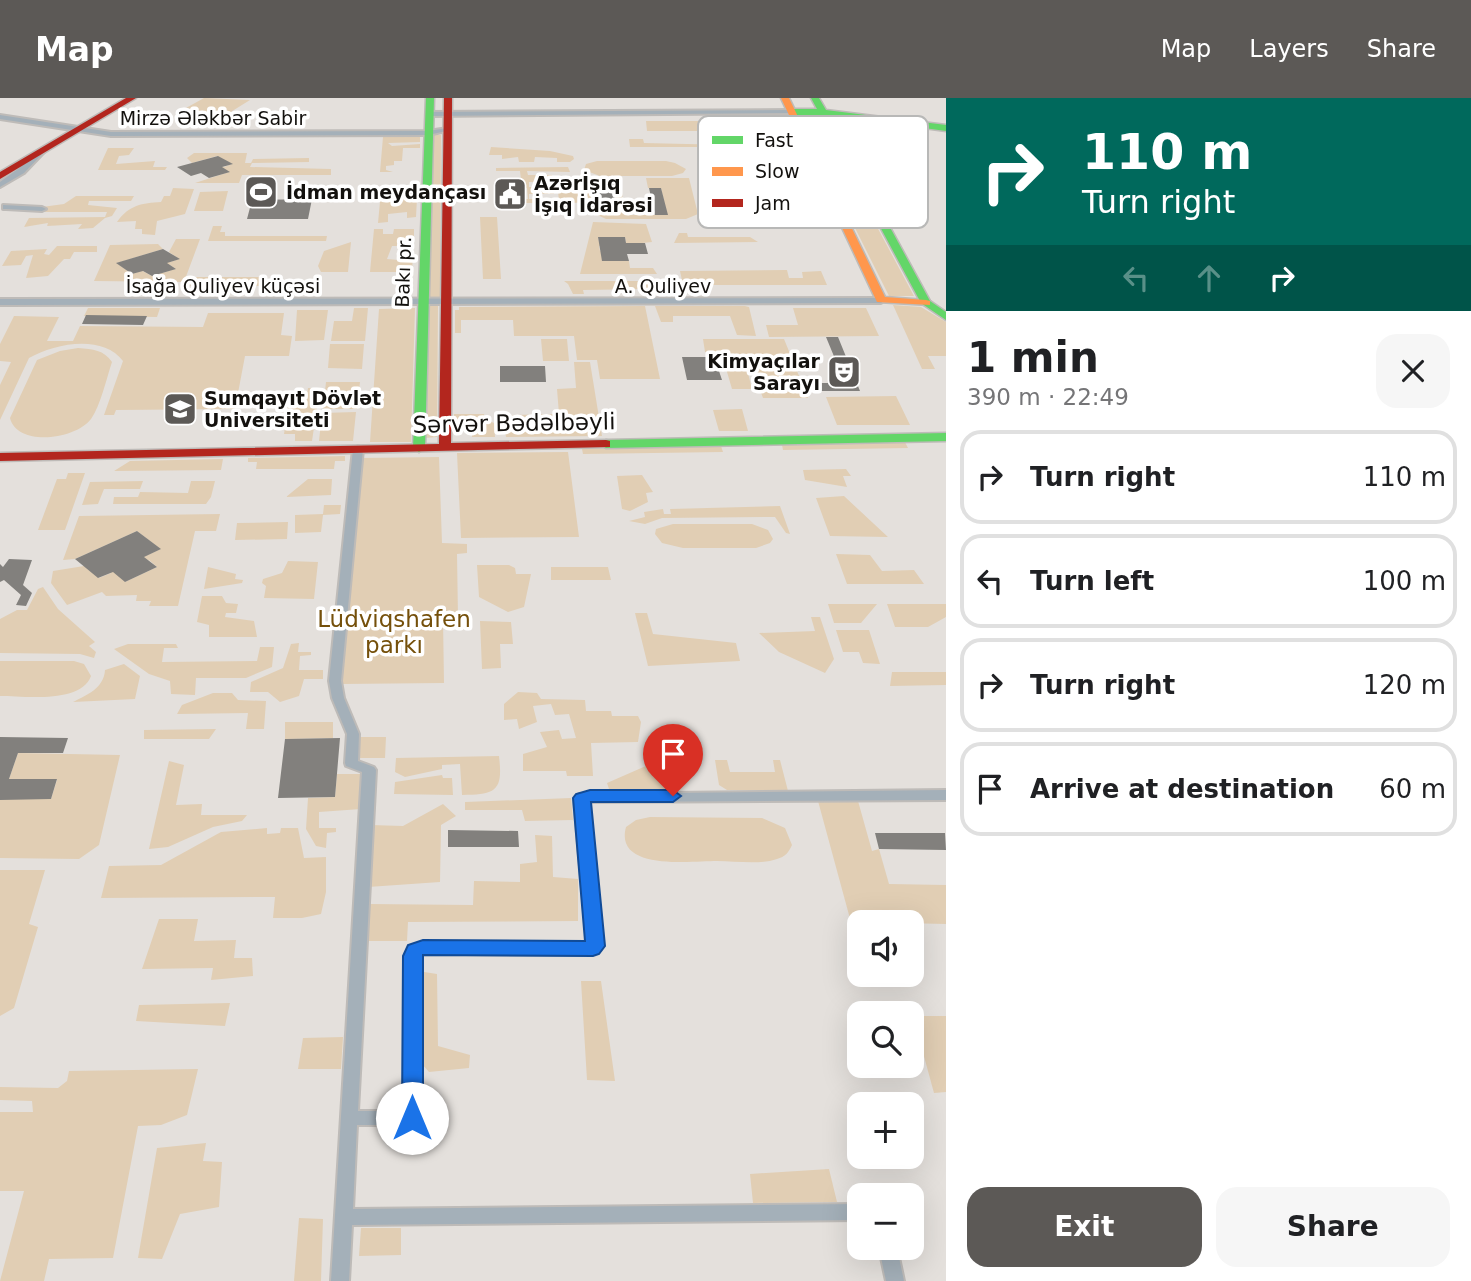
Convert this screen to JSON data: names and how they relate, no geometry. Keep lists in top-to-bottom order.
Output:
{
  "streets": {
    "street": [
      "Mirzə Ələkbər Sabir",
      "Bakı pr.",
      "İsağa Quliyev küçəsi",
      "A. Quliyev",
      "Sərvər Bədəlbəyli"
    ]
  },
  "crossings": [
    ["Mirzə Ələkbər Sabir", "Bakı pr."],
    ["Bakı pr.", "İsağa Quliyev küçəsi"],
    ["Bakı pr.", "A. Quliyev"],
    ["Bakı pr.", "Sərvər Bədəlbəyli"],
    ["İsağa Quliyev küçəsi", "A. Quliyev"]
  ],
  "parks": ["Lüdviqshafen parkı"],
  "places": {
    "sports": ["İdman meydançası"],
    "public building": ["Azərİşıq İşıq İdarəsi"],
    "theatre": ["Kimyaçılar Sarayı"],
    "school or university": ["Sumqayıt Dövlət Universiteti"]
  },
  "legend": ["Fast", "Slow", "Jam"],
  "page": {
    "header": "Map",
    "nav": ["Map", "Layers", "Share"],
    "turn": ["110 m", "Turn right"],
    "heading": ["1 min", "390 m · 22:49"],
    "list": [
      {
        "name": "Turn right",
        "value": "110 m"
      },
      {
        "name": "Turn left",
        "value": "100 m"
      },
      {
        "name": "Turn right",
        "value": "120 m"
      },
      {
        "name": "Arrive at destination",
        "value": "60 m"
      }
    ],
    "map_buttons": ["+", "−"],
    "buttons": ["Exit", "Share"]
  }
}
